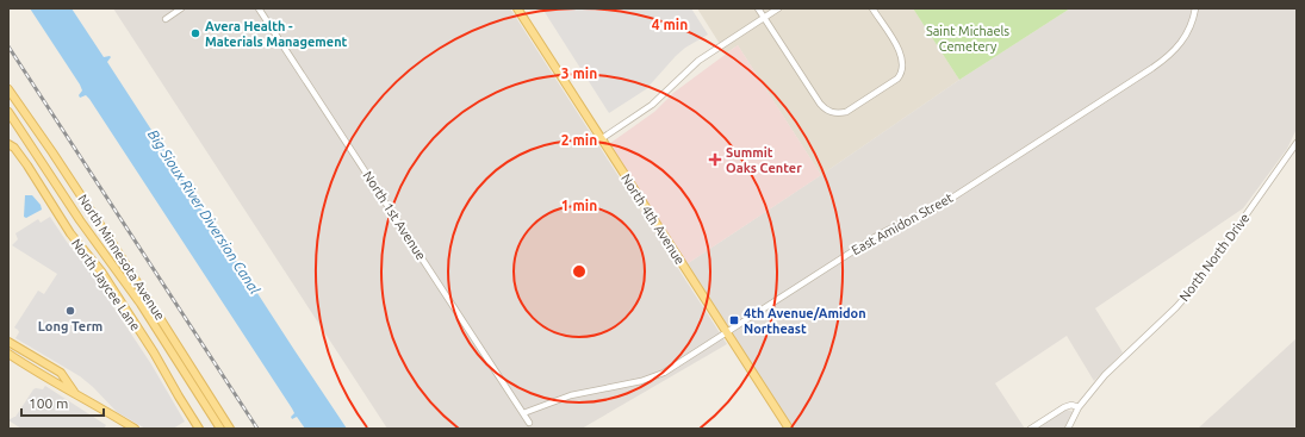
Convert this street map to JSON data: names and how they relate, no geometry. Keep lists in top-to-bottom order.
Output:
{
  "streets": {
    "main road": ["North 4th Avenue", "North Minnesota Avenue", "North Jaycee Lane"],
    "street": ["North 1st Avenue", "East Amidon Street", "North North Drive"]
  },
  "crossings": [
    ["North 1st Avenue", "East Amidon Street"],
    ["North 4th Avenue", "East Amidon Street"]
  ],
  "water": ["Big Sioux River Diversion Canal"],
  "parks": ["Saint Michaels Cemetery"],
  "places": {
    "other": ["Avera Health - Materials Management", "Long Term"],
    "health": ["Summit Oaks Center"],
    "transit": ["4th Avenue/Amidon Northeast"]
  },
  "scale_bar": "100 m",
  "rings": [
    "4 min",
    "3 min",
    "2 min",
    "1 min"
  ]
}
